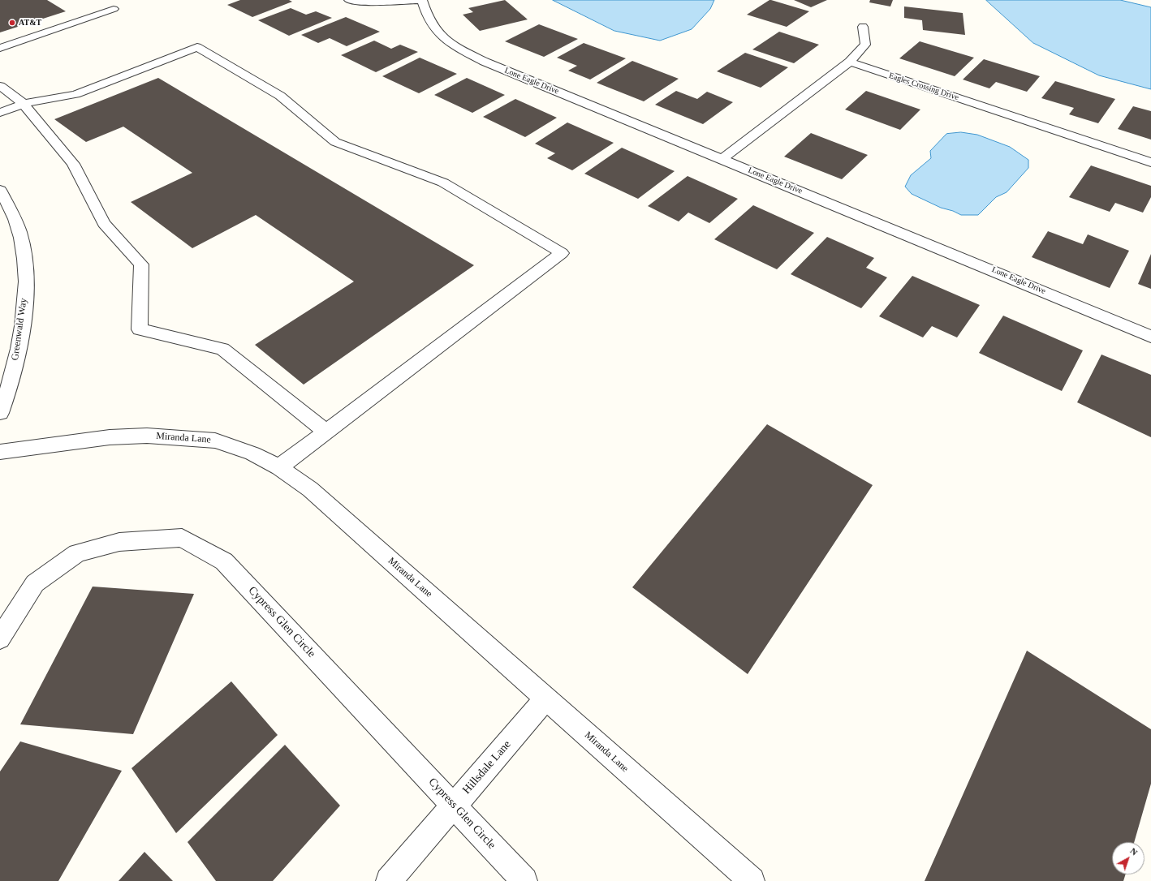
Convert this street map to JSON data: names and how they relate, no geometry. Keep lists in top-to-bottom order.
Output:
{
  "streets": {
    "street": [
      "Lone Eagle Drive",
      "Eagles Crossing Drive",
      "Greenwald Way",
      "Miranda Lane",
      "Cypress Glen Circle",
      "Hillsdale Lane"
    ]
  },
  "crossings": [
    ["Miranda Lane", "Hillsdale Lane"],
    ["Cypress Glen Circle", "Hillsdale Lane"]
  ],
  "places": ["AT&T"],
  "north": "top right"
}
